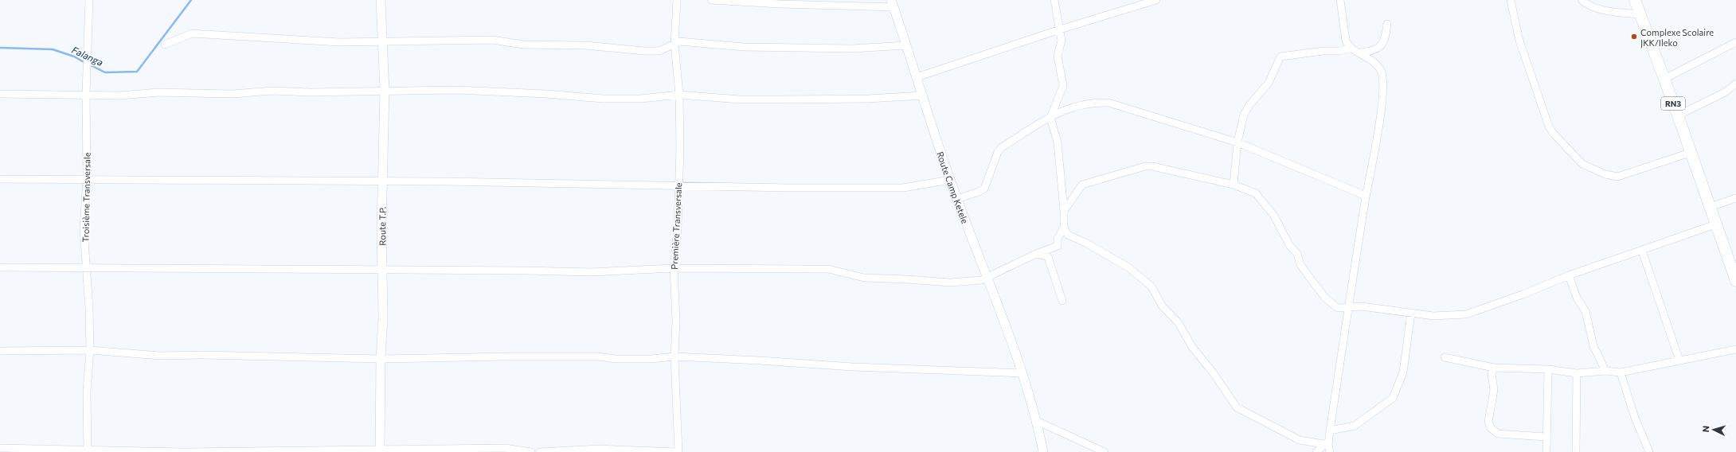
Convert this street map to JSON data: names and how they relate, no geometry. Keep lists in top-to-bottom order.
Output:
{
  "streets": {
    "highway": ["RN3"],
    "street": [
      "Route Camp Ketele",
      "Troisième Transversale",
      "Route T.P.",
      "Première Transversale"
    ]
  },
  "water": ["Falanga"],
  "places": ["Complexe Scolaire JKK/Ileko"],
  "north": "left"
}
